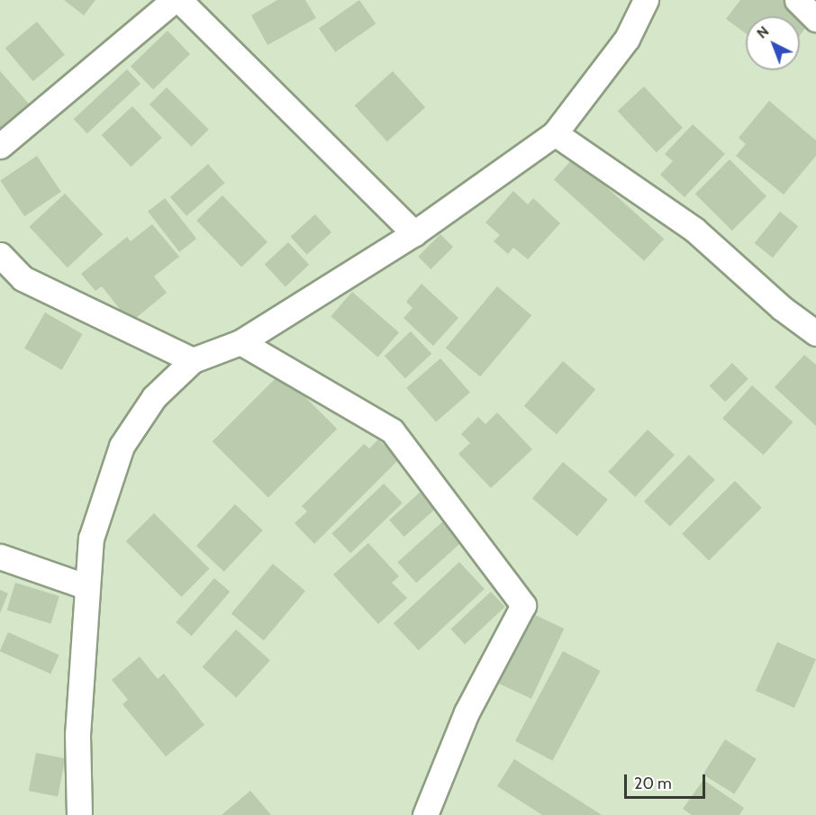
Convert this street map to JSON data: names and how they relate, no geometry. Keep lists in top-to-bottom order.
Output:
{
  "scale_bar": "20 m",
  "north": "top left"
}
